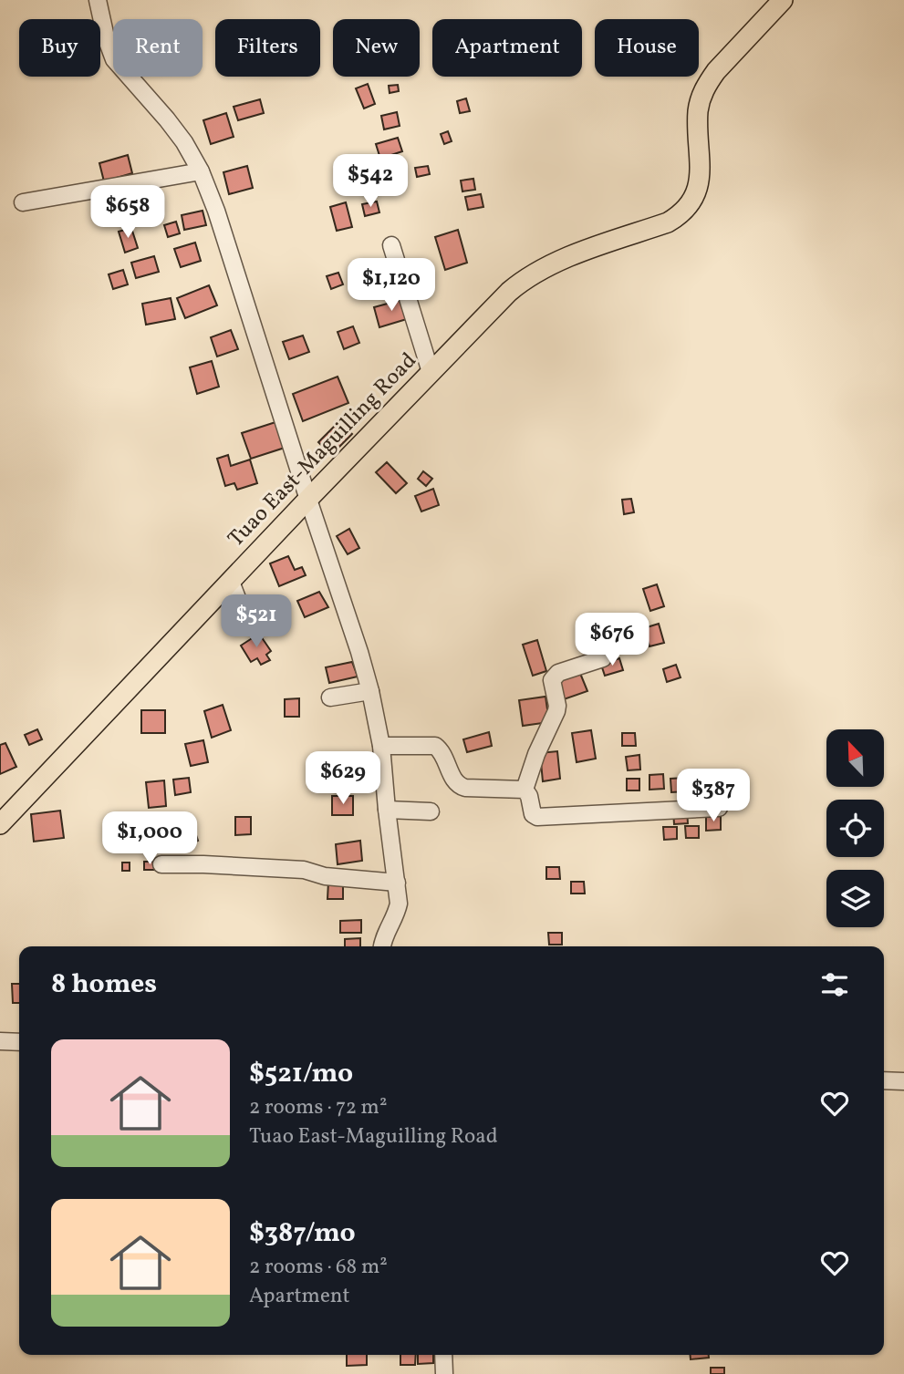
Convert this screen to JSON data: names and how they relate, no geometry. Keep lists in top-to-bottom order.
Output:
{
  "streets": {
    "main road": ["Tuao East-Maguilling Road"]
  },
  "north": "top left",
  "page": {
    "chip": [
      "Buy",
      "Rent",
      "Filters",
      "New",
      "Apartment",
      "House"
    ],
    "price": [
      "$542",
      "$658",
      "$1,120",
      "$521",
      "$676",
      "$629",
      "$387",
      "$1,000"
    ],
    "heading": "8 homes",
    "list": [
      {
        "name": "$521/mo",
        "note": "2 rooms · 72 m² · Tuao East-Maguilling Road"
      },
      {
        "name": "$387/mo",
        "note": "2 rooms · 68 m² · Apartment"
      }
    ]
  }
}
